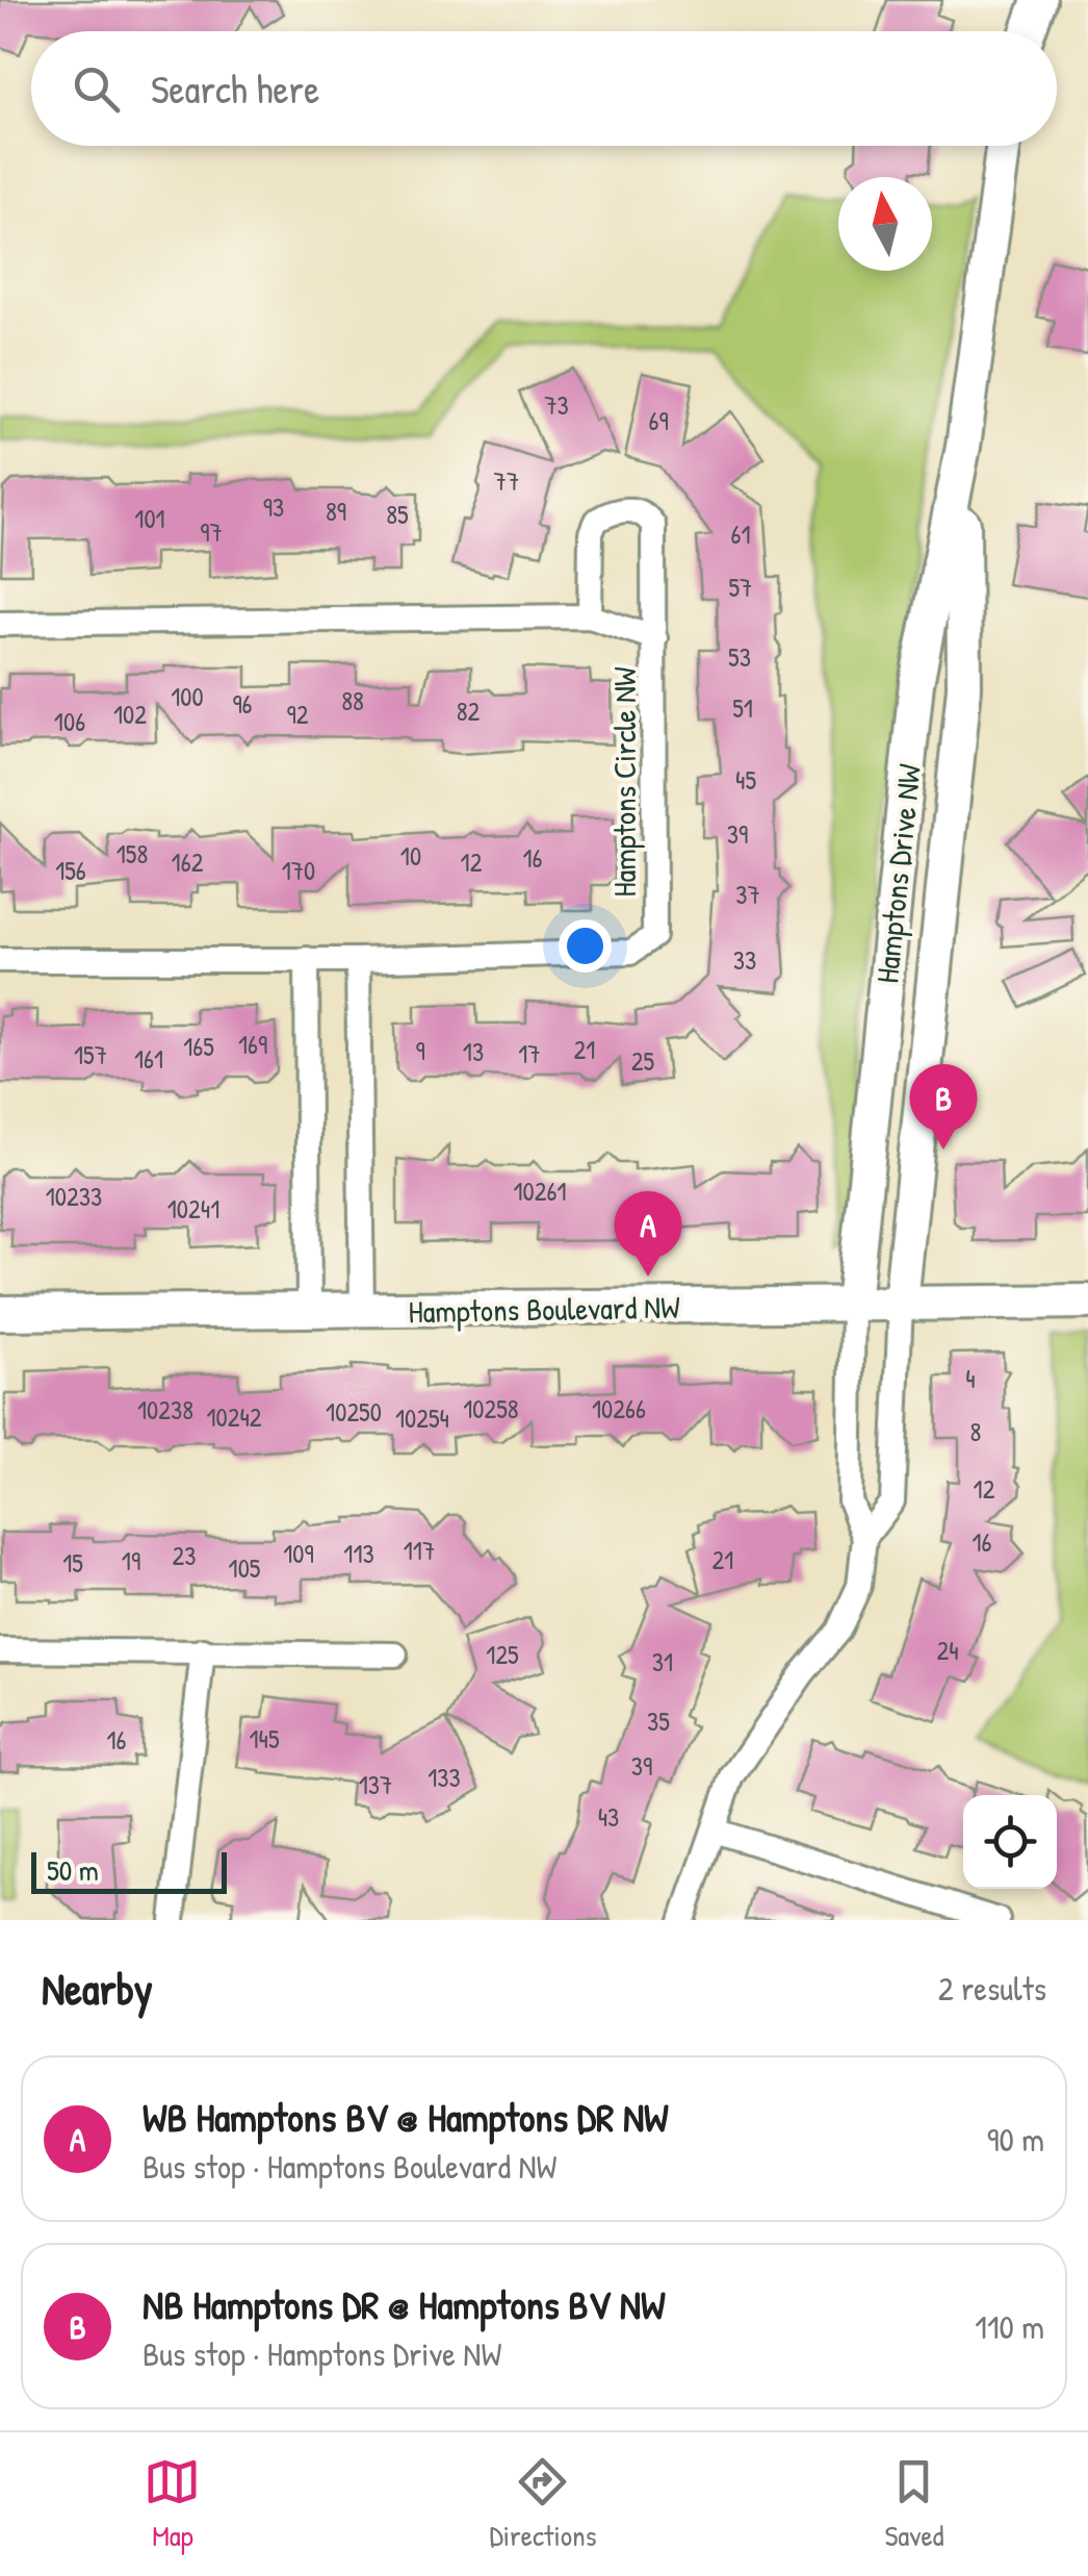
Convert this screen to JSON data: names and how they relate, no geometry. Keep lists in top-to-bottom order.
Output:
{
  "streets": {
    "street": ["Hamptons Circle NW", "Hamptons Drive NW", "Hamptons Boulevard NW"]
  },
  "crossings": [
    ["Hamptons Drive NW", "Hamptons Boulevard NW"]
  ],
  "house_numbers": [
    "73",
    "69",
    "77",
    "93",
    "89",
    "85",
    "101",
    "97",
    "61",
    "57",
    "53",
    "100",
    "88",
    "96",
    "51",
    "82",
    "102",
    "92",
    "106",
    "45",
    "39",
    "158",
    "10",
    "16",
    "162",
    "12",
    "156",
    "170",
    "37",
    "33",
    "169",
    "165",
    "21",
    "9",
    "13",
    "17",
    "157",
    "161",
    "25",
    "10261",
    "10233",
    "10241",
    "4",
    "10258",
    "10266",
    "10238",
    "10250",
    "10242",
    "10254",
    "8",
    "12",
    "16",
    "117",
    "109",
    "113",
    "23",
    "21",
    "19",
    "15",
    "105",
    "24",
    "125",
    "31",
    "35",
    "145",
    "16",
    "39",
    "133",
    "137",
    "43"
  ],
  "scale_bar": "50 m",
  "north": "top",
  "page": {
    "search": "Search here",
    "pins": ["B", "A"],
    "scale": "50 m",
    "heading": ["Nearby", "2 results"],
    "list": [
      {
        "mark": "A",
        "name": "WB Hamptons BV @ Hamptons DR NW",
        "note": "Bus stop · Hamptons Boulevard NW",
        "value": "90 m"
      },
      {
        "mark": "B",
        "name": "NB Hamptons DR @ Hamptons BV NW",
        "note": "Bus stop · Hamptons Drive NW",
        "value": "110 m"
      }
    ],
    "nav": ["Map", "Directions", "Saved"]
  }
}
